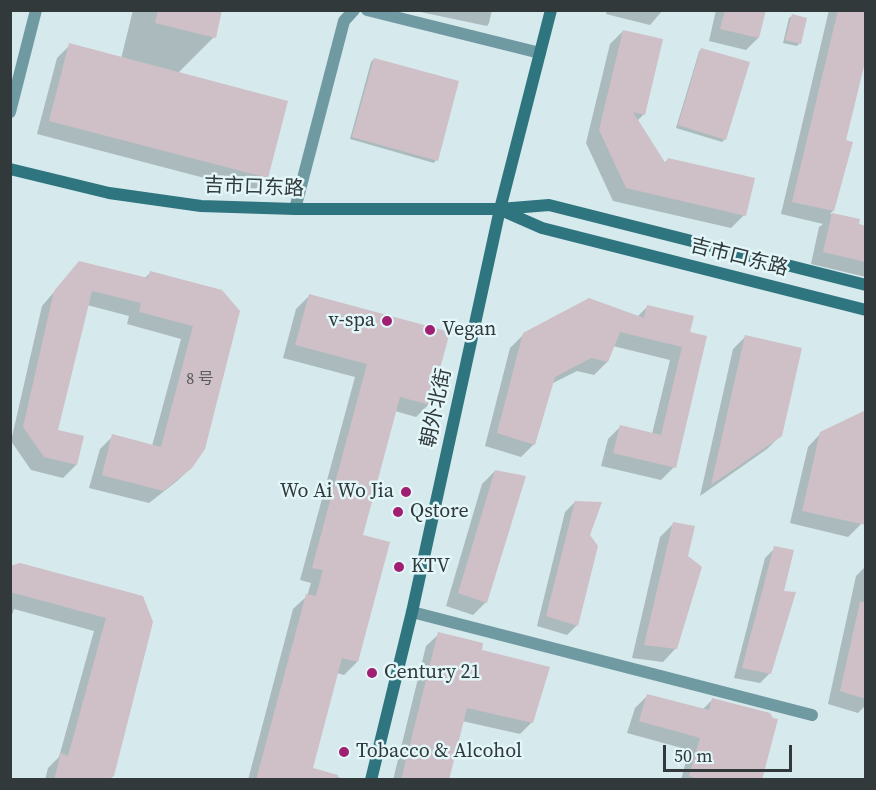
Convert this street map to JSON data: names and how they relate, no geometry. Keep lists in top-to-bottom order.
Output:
{
  "streets": {
    "street": ["吉市口东路", "朝外北街"]
  },
  "crossings": [
    ["吉市口东路", "朝外北街"]
  ],
  "places": [
    "v-spa",
    "Vegan",
    "Wo Ai Wo Jia",
    "Qstore",
    "KTV",
    "Century 21",
    "Tobacco & Alcohol"
  ],
  "house_numbers": ["8 号"],
  "scale_bar": "50 m"
}
